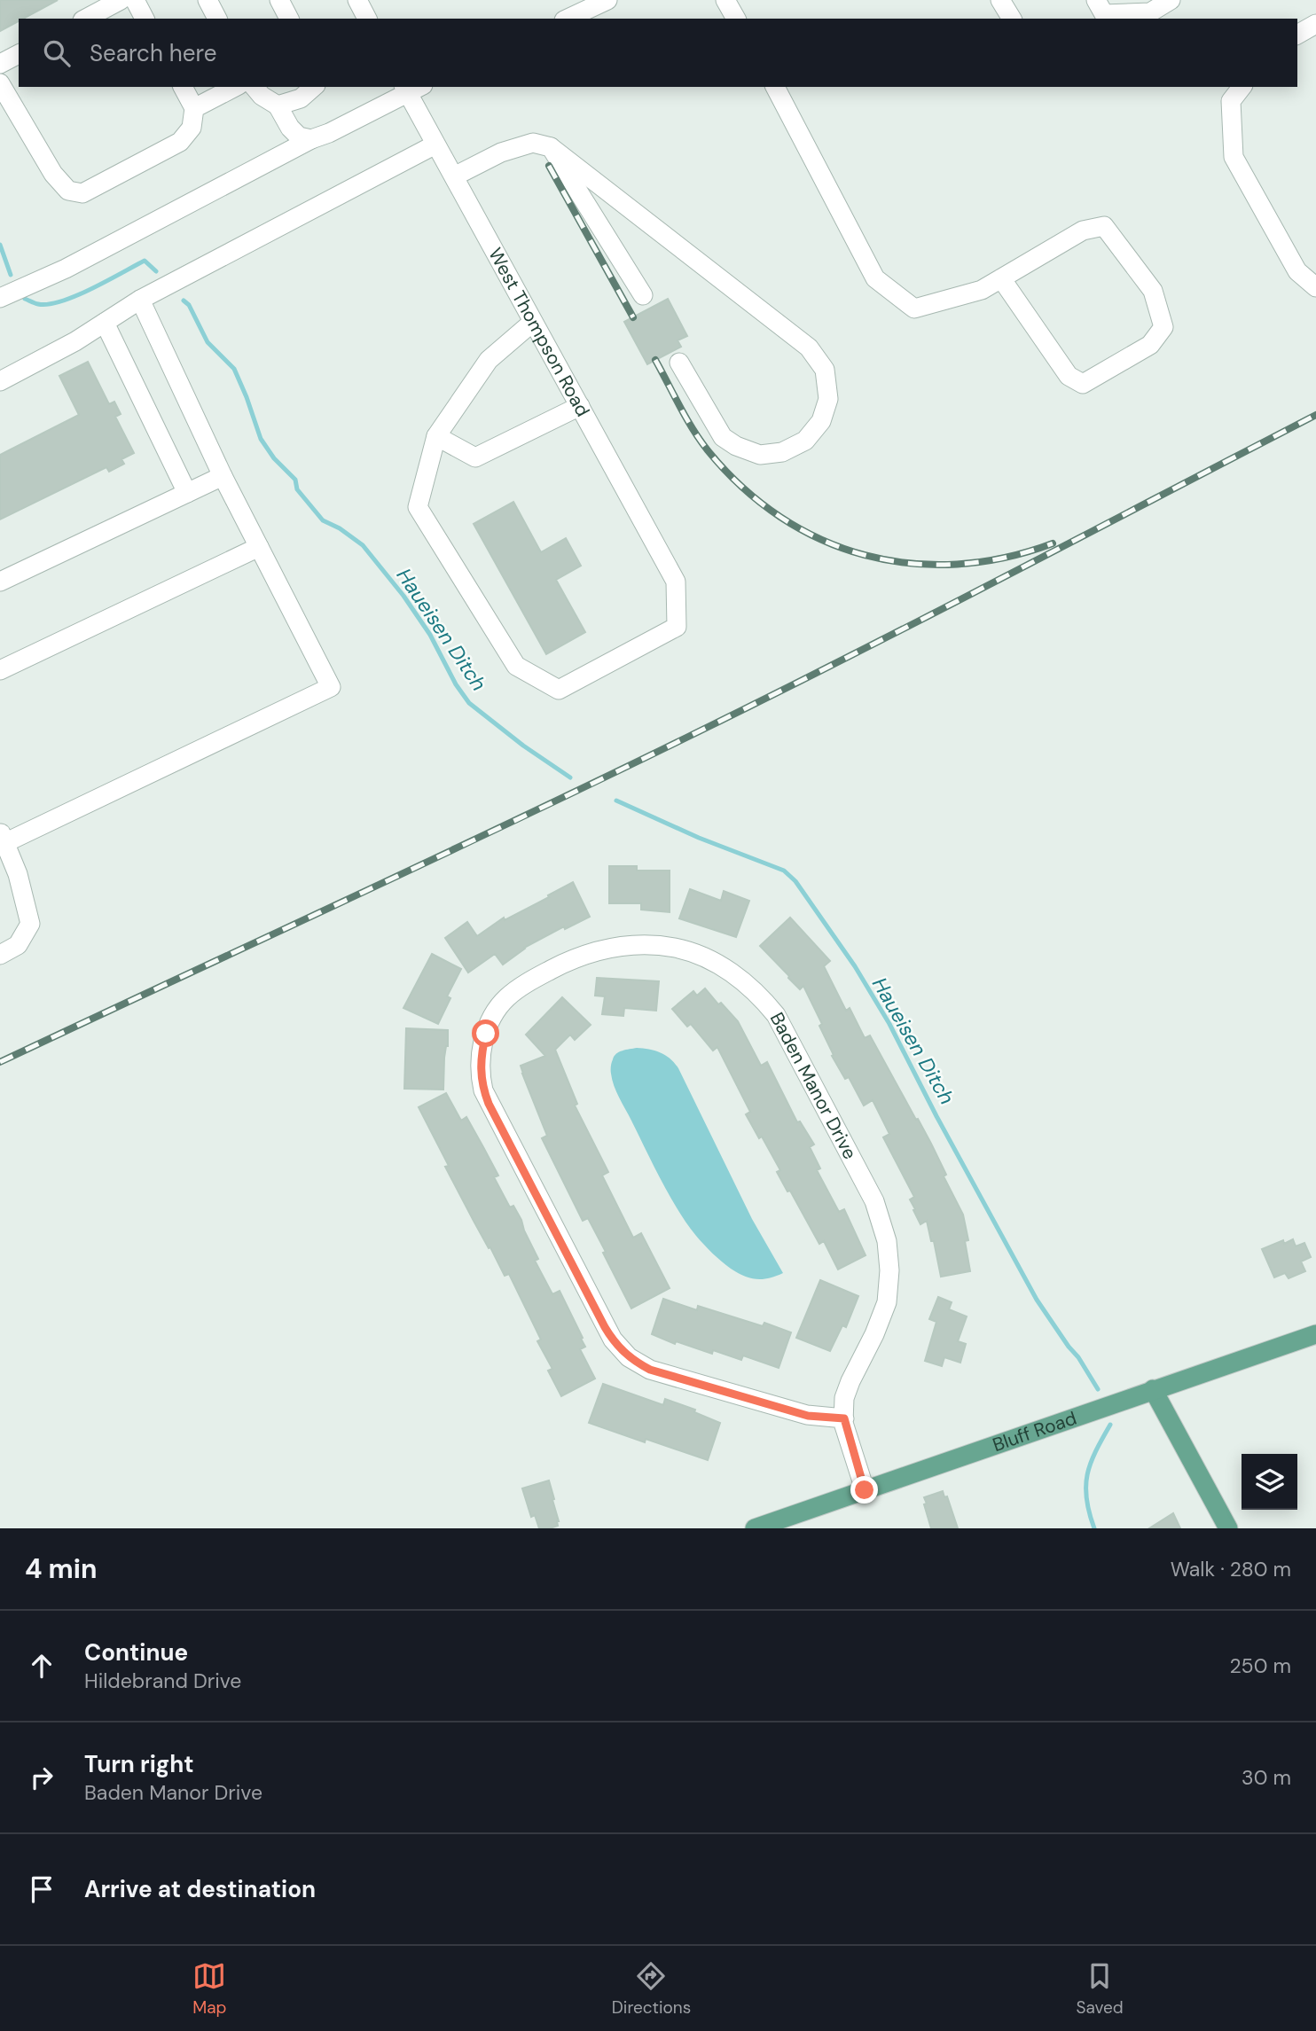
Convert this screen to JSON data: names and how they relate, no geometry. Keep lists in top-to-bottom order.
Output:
{
  "streets": {
    "main road": ["Bluff Road"],
    "street": ["West Thompson Road", "Baden Manor Drive"]
  },
  "crossings": [
    ["Baden Manor Drive", "Bluff Road"]
  ],
  "water": ["Haueisen Ditch"],
  "page": {
    "search": "Search here",
    "heading": ["4 min", "Walk · 280 m"],
    "list": [
      ["Continue", "Hildebrand Drive", "250 m"],
      ["Turn right", "Baden Manor Drive", "30 m"],
      "Arrive at destination"
    ],
    "nav": ["Map", "Directions", "Saved"]
  }
}
